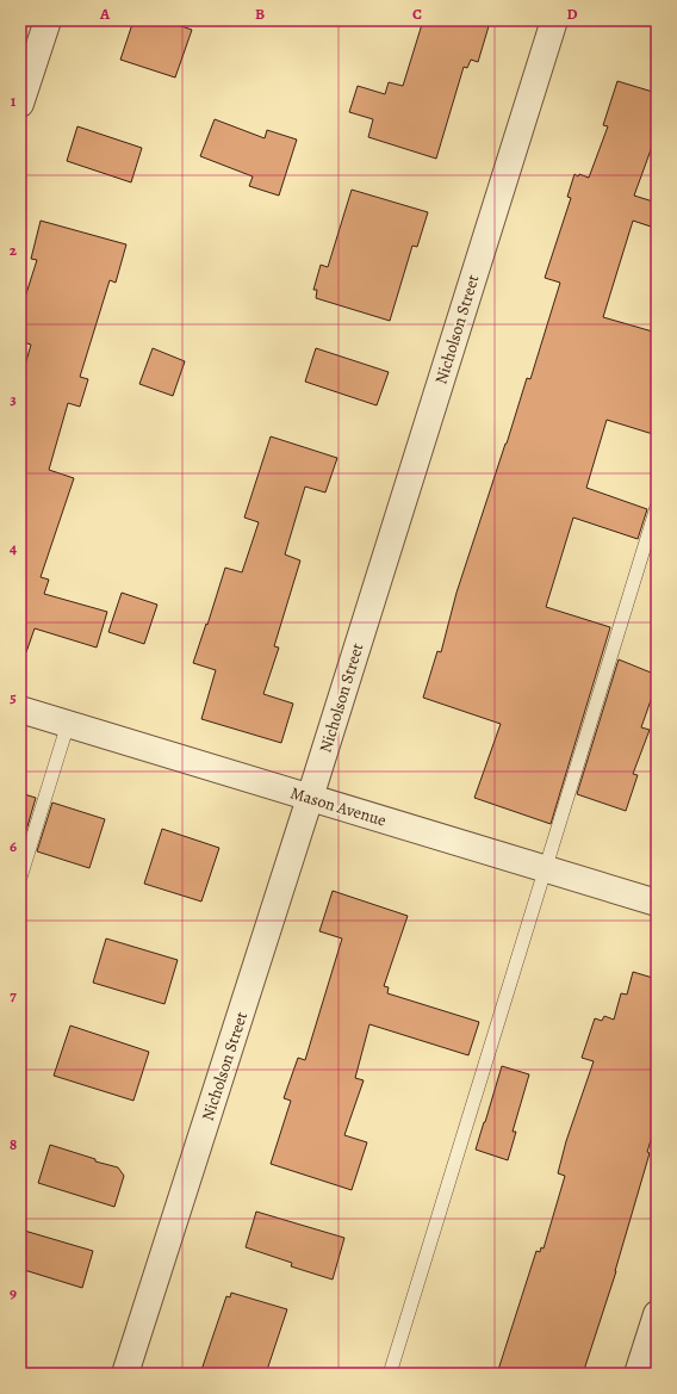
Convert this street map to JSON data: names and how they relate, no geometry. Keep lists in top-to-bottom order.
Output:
{
  "streets": {
    "street": ["Nicholson Street", "Mason Avenue"]
  },
  "crossings": [
    ["Nicholson Street", "Mason Avenue"]
  ],
  "grid": {
    "columns": [
      "A",
      "B",
      "C",
      "D"
    ],
    "rows": [
      "1",
      "2",
      "3",
      "4",
      "5",
      "6",
      "7",
      "8",
      "9"
    ]
  }
}
